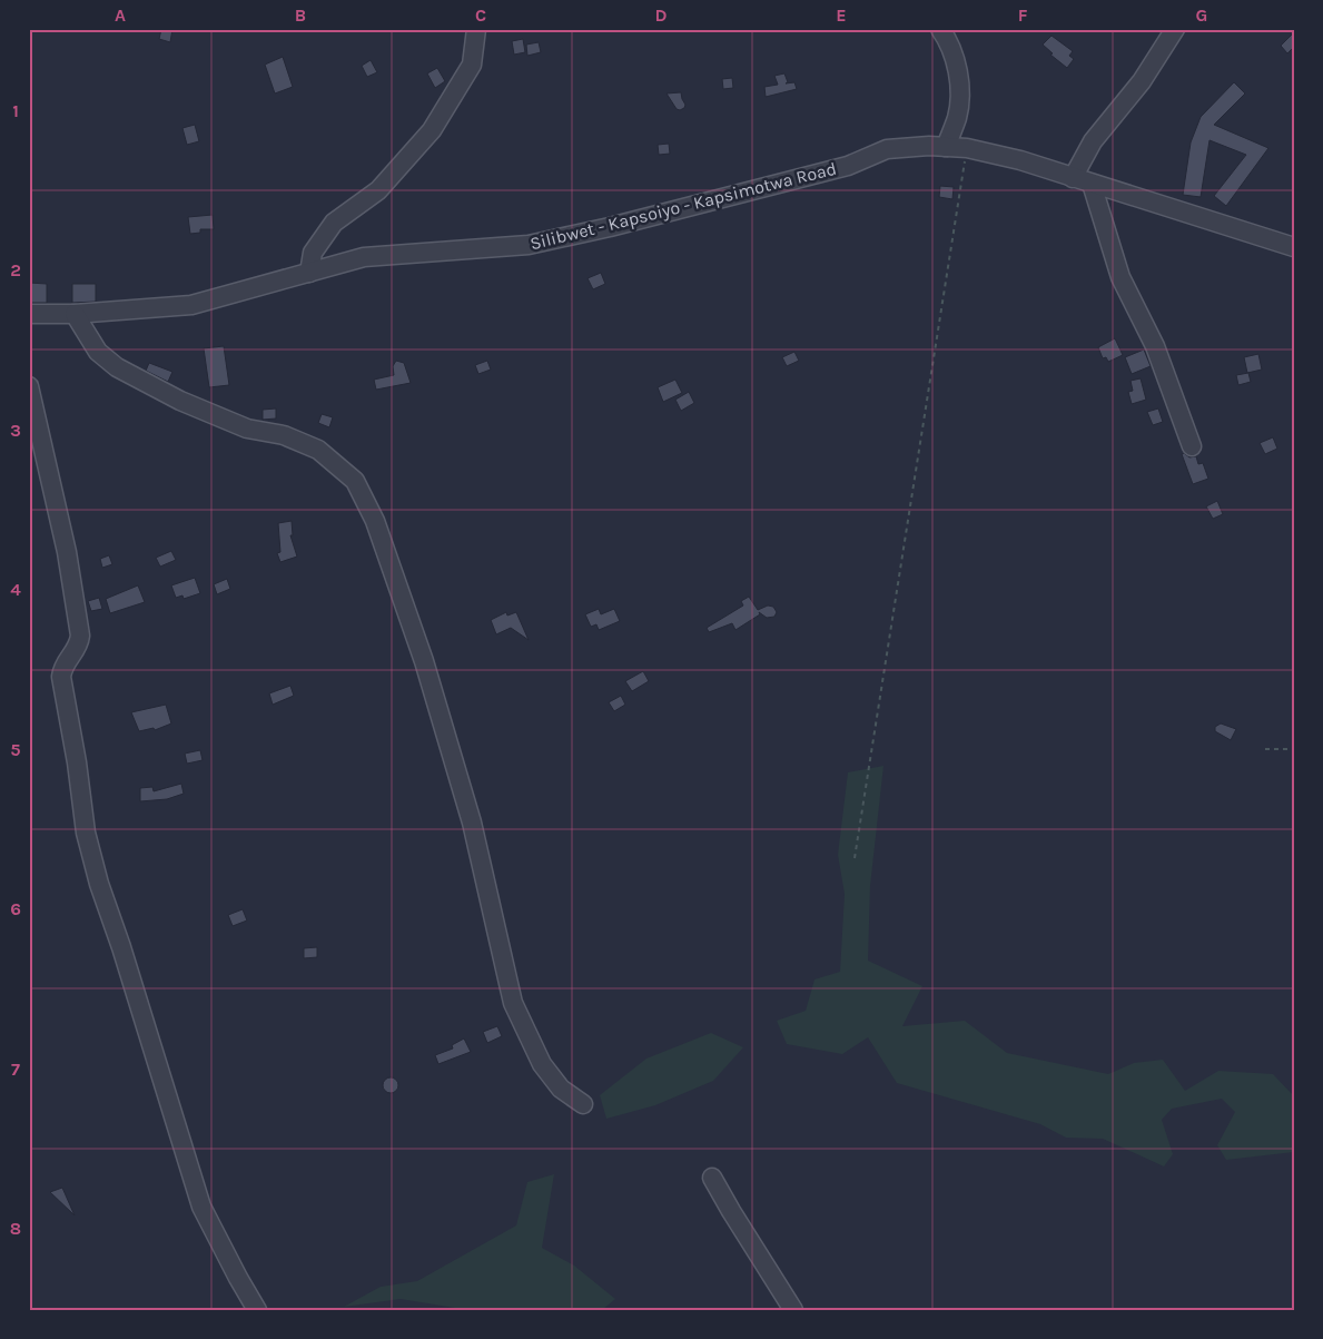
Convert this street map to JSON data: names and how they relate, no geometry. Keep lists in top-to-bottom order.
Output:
{
  "streets": {
    "street": ["Silibwet - Kapsoiyo - Kapsimotwa Road"]
  },
  "grid": {
    "columns": [
      "A",
      "B",
      "C",
      "D",
      "E",
      "F",
      "G"
    ],
    "rows": [
      "1",
      "2",
      "3",
      "4",
      "5",
      "6",
      "7",
      "8"
    ]
  }
}
